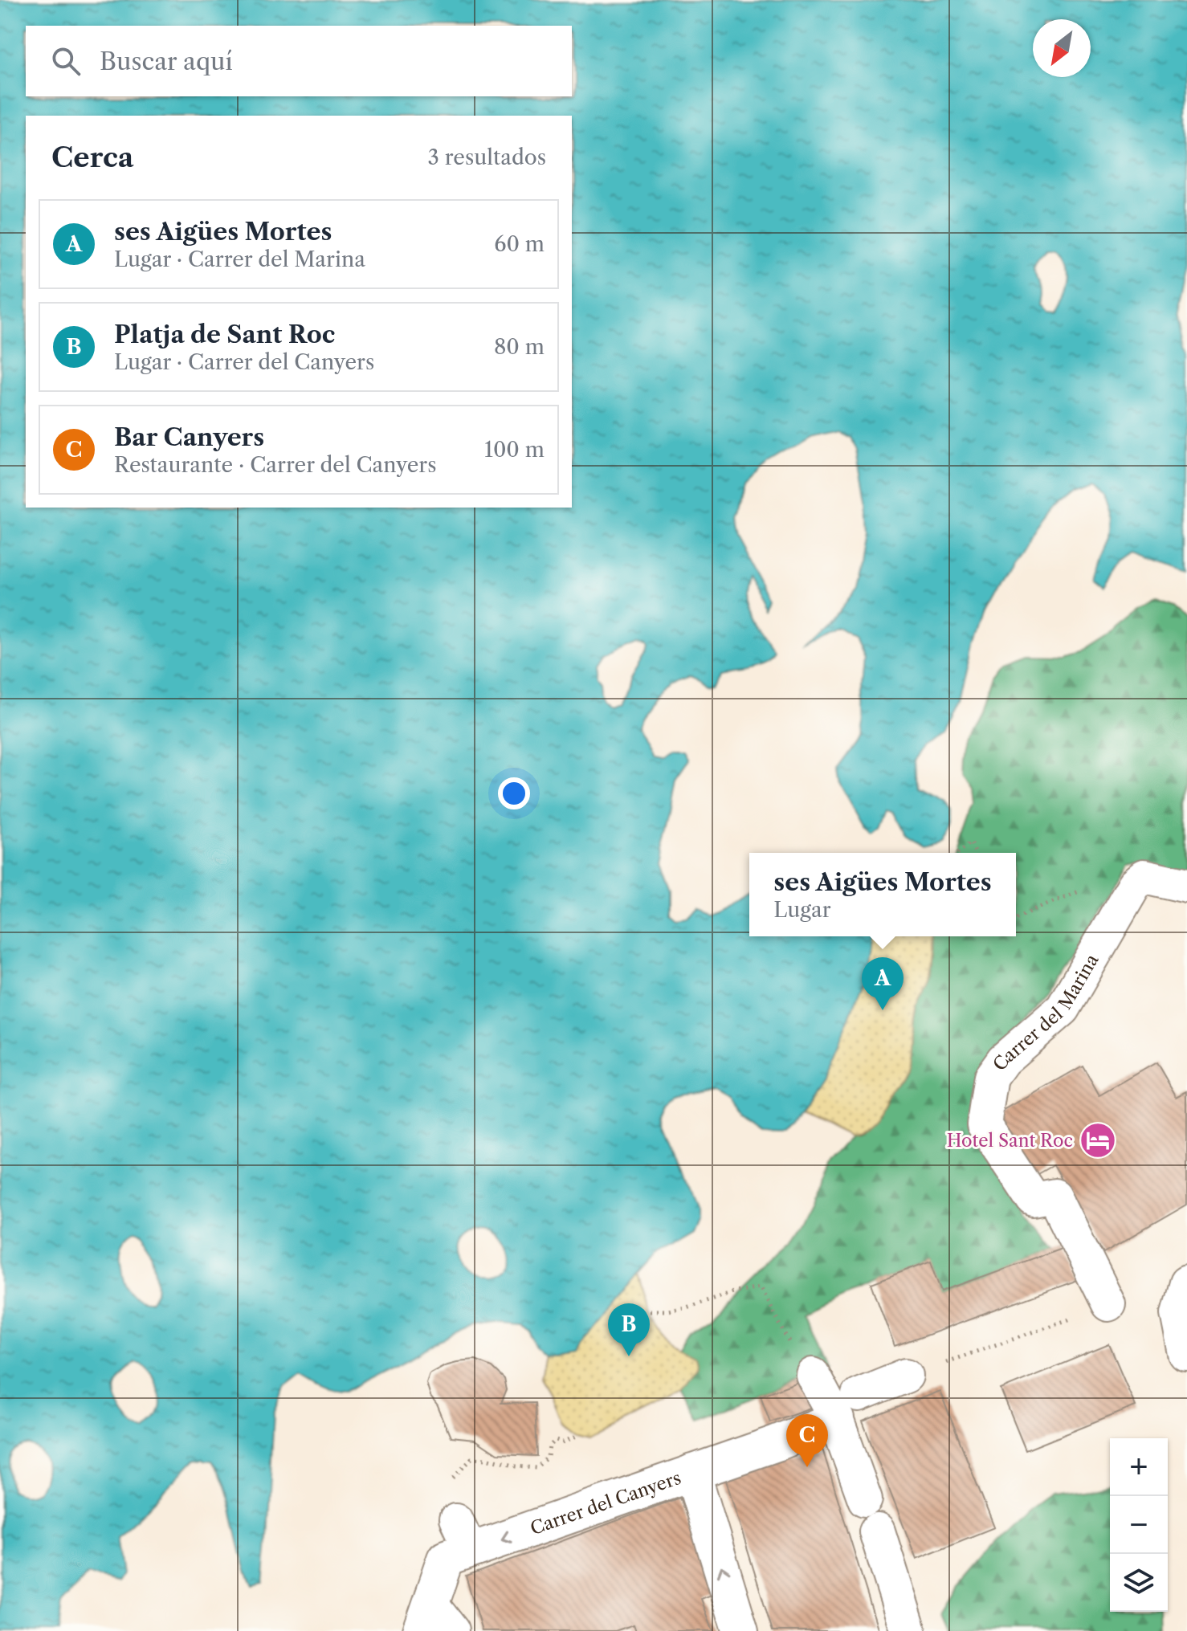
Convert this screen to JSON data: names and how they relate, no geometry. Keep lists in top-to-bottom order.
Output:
{
  "streets": {
    "street": ["Carrer del Marina", "Carrer del Canyers"]
  },
  "one_way": ["Carrer del Canyers"],
  "places": {
    "hotel": ["Hotel Sant Roc"]
  },
  "north": "bottom left",
  "page": {
    "search": "Buscar aquí",
    "heading": ["Cerca", "3 resultados"],
    "list": [
      {
        "mark": "A",
        "name": "ses Aigües Mortes",
        "note": "Lugar · Carrer del Marina",
        "value": "60 m"
      },
      {
        "mark": "B",
        "name": "Platja de Sant Roc",
        "note": "Lugar · Carrer del Canyers",
        "value": "80 m"
      },
      {
        "mark": "C",
        "name": "Bar Canyers",
        "note": "Restaurante · Carrer del Canyers",
        "value": "100 m"
      }
    ],
    "popup": ["ses Aigües Mortes", "Lugar"],
    "pins": ["A", "B", "C"],
    "map_buttons": ["+", "−"]
  }
}
